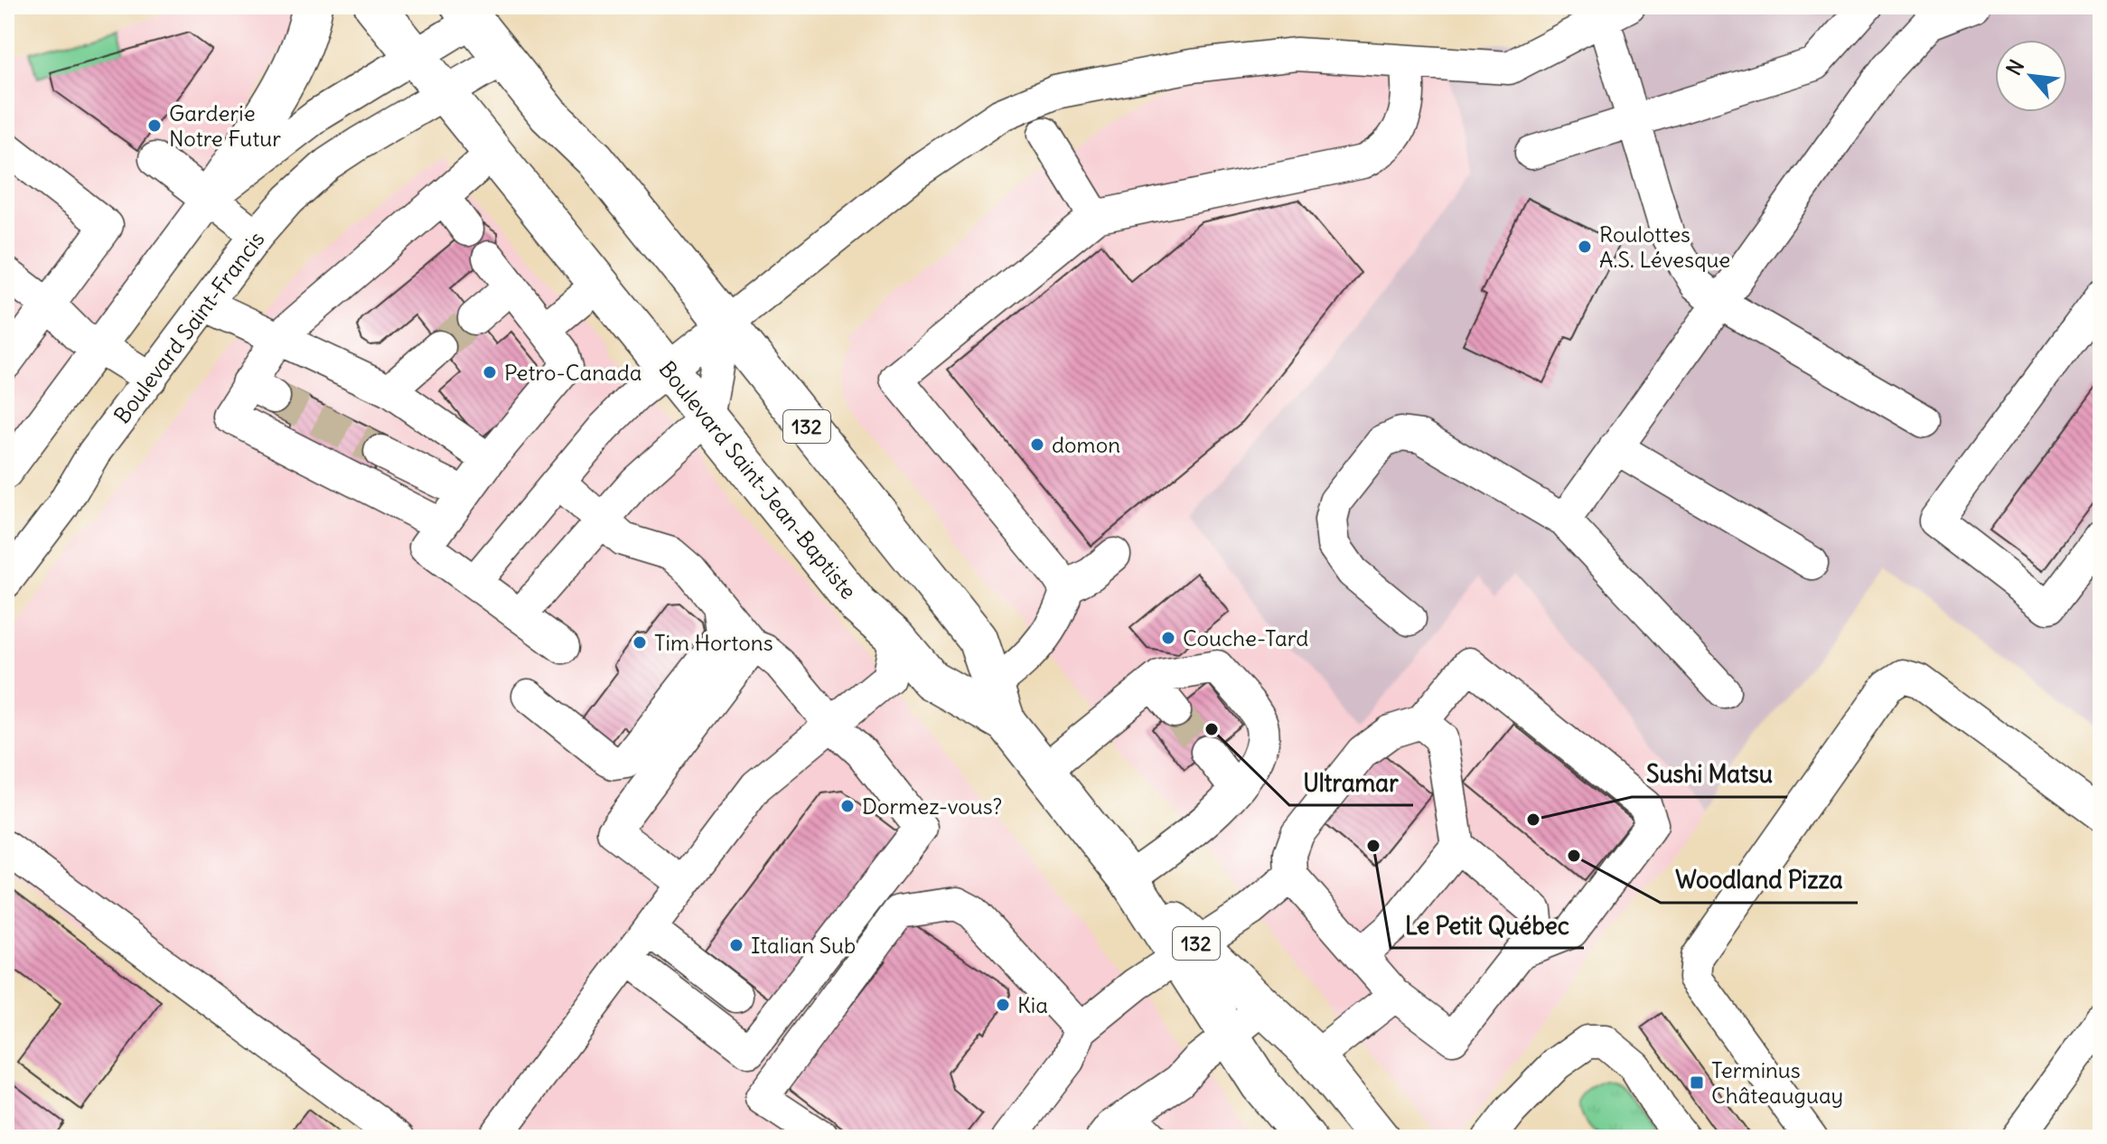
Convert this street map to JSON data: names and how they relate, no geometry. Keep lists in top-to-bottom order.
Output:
{
  "streets": {
    "highway": ["132", "Boulevard Saint-Jean-Baptiste"],
    "street": ["Boulevard Saint-Francis"]
  },
  "crossings": [
    ["Boulevard Saint-Francis", "132"],
    ["Boulevard Saint-Francis", "Boulevard Saint-Jean-Baptiste"],
    ["132", "Boulevard Saint-Jean-Baptiste"]
  ],
  "places": {
    "other": [
      "Garderie Notre Futur",
      "Roulottes A.S. Lévesque",
      "Petro-Canada",
      "domon",
      "Couche-Tard",
      "Tim Hortons",
      "Ultramar",
      "Dormez-vous?",
      "Sushi Matsu",
      "Le Petit Québec",
      "Woodland Pizza",
      "Italian Sub",
      "Kia"
    ],
    "transit": ["Terminus Châteauguay"]
  },
  "north": "top left"
}
